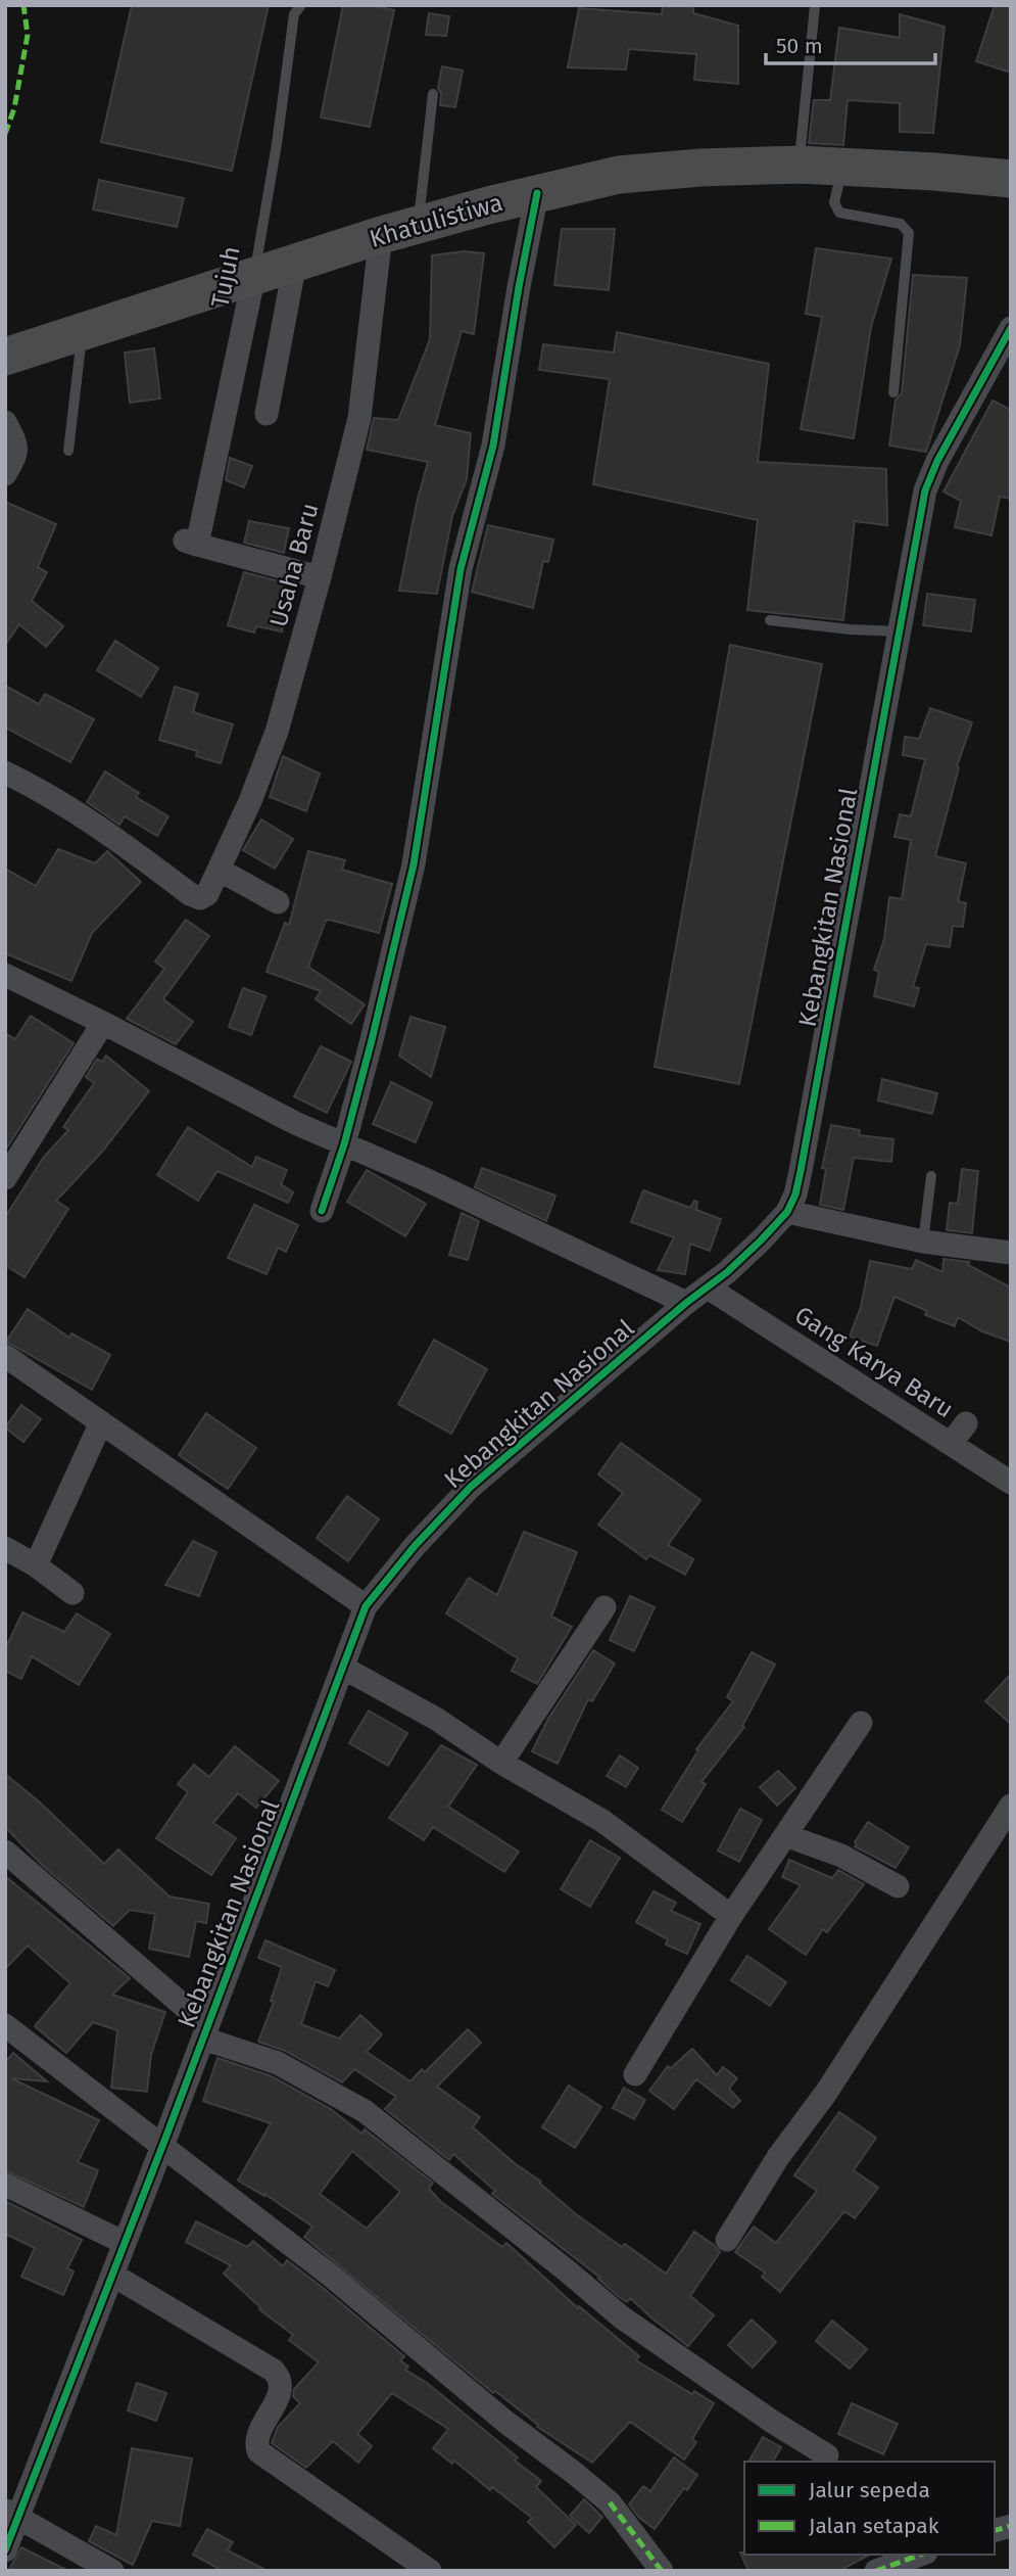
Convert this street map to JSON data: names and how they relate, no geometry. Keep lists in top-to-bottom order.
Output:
{
  "streets": {
    "highway": ["Khatulistiwa"],
    "street": [
      "Tujuh",
      "Usaha Baru",
      "Kebangkitan Nasional",
      "Gang Karya Baru"
    ]
  },
  "crossings": [
    ["Khatulistiwa", "Tujuh"],
    ["Khatulistiwa", "Usaha Baru"],
    ["Tujuh", "Usaha Baru"],
    ["Kebangkitan Nasional", "Gang Karya Baru"]
  ],
  "legend": ["Jalur sepeda", "Jalan setapak"],
  "scale_bar": "50 m"
}
